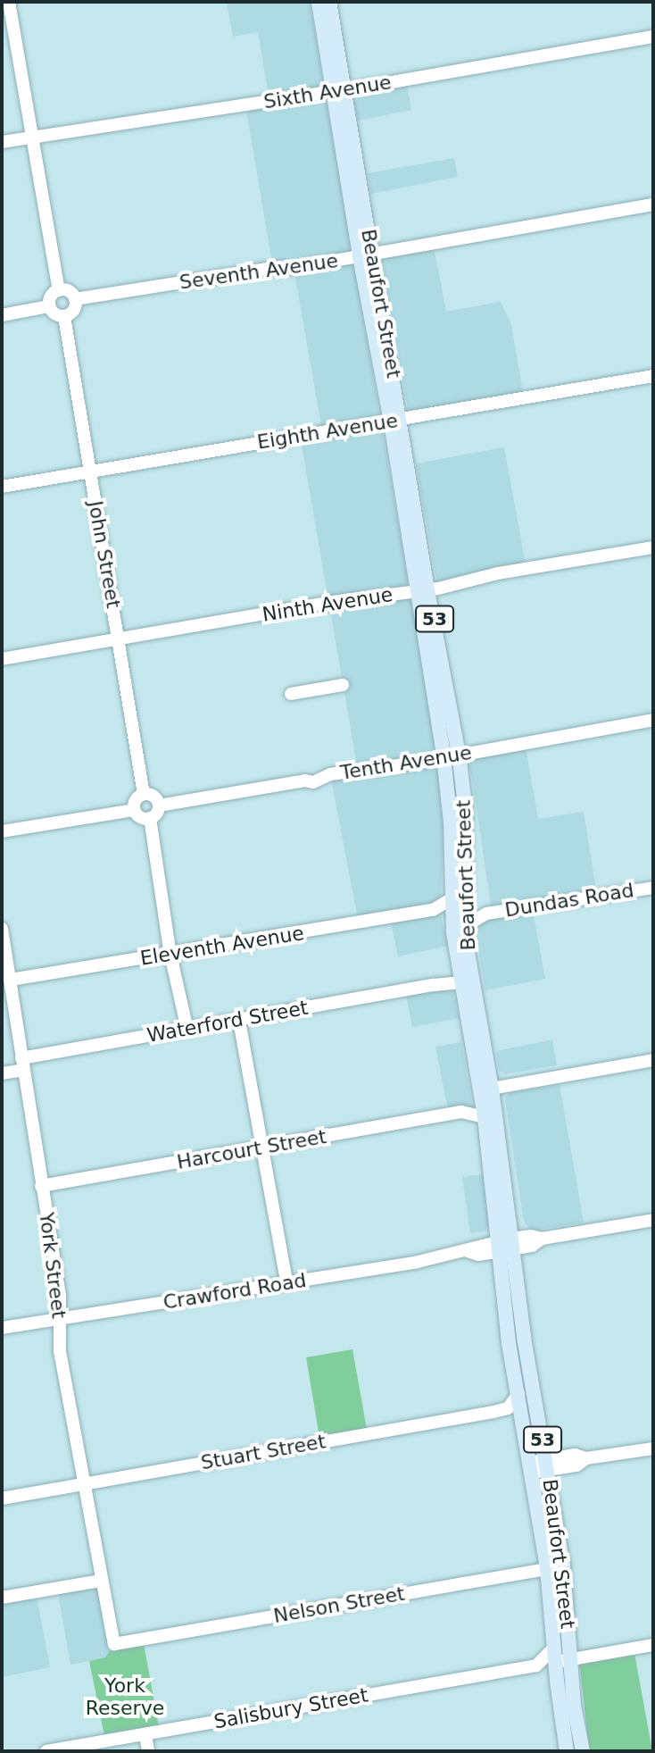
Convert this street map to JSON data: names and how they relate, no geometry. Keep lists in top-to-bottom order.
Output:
{
  "streets": {
    "main road": ["Beaufort Street", "53"],
    "street": [
      "Sixth Avenue",
      "Seventh Avenue",
      "Eighth Avenue",
      "John Street",
      "Ninth Avenue",
      "Tenth Avenue",
      "Dundas Road",
      "Eleventh Avenue",
      "Waterford Street",
      "Harcourt Street",
      "York Street",
      "Crawford Road",
      "Stuart Street",
      "Nelson Street",
      "Salisbury Street"
    ]
  },
  "crossings": [
    ["Sixth Avenue", "Beaufort Street"],
    ["Seventh Avenue", "Beaufort Street"],
    ["Seventh Avenue", "John Street"],
    ["Beaufort Street", "Eighth Avenue"],
    ["Beaufort Street", "Ninth Avenue"],
    ["Beaufort Street", "Tenth Avenue"],
    ["Beaufort Street", "Dundas Road"],
    ["Beaufort Street", "Eleventh Avenue"],
    ["Beaufort Street", "Waterford Street"],
    ["Beaufort Street", "Harcourt Street"],
    ["Beaufort Street", "Crawford Road"],
    ["Beaufort Street", "Stuart Street"],
    ["Beaufort Street", "Nelson Street"],
    ["Eighth Avenue", "John Street"],
    ["John Street", "Ninth Avenue"],
    ["John Street", "Tenth Avenue"],
    ["Dundas Road", "Eleventh Avenue"],
    ["Eleventh Avenue", "York Street"],
    ["Waterford Street", "York Street"],
    ["Harcourt Street", "York Street"],
    ["York Street", "Crawford Road"],
    ["York Street", "Stuart Street"],
    ["York Street", "Nelson Street"]
  ],
  "parks": ["York Reserve"]
}
